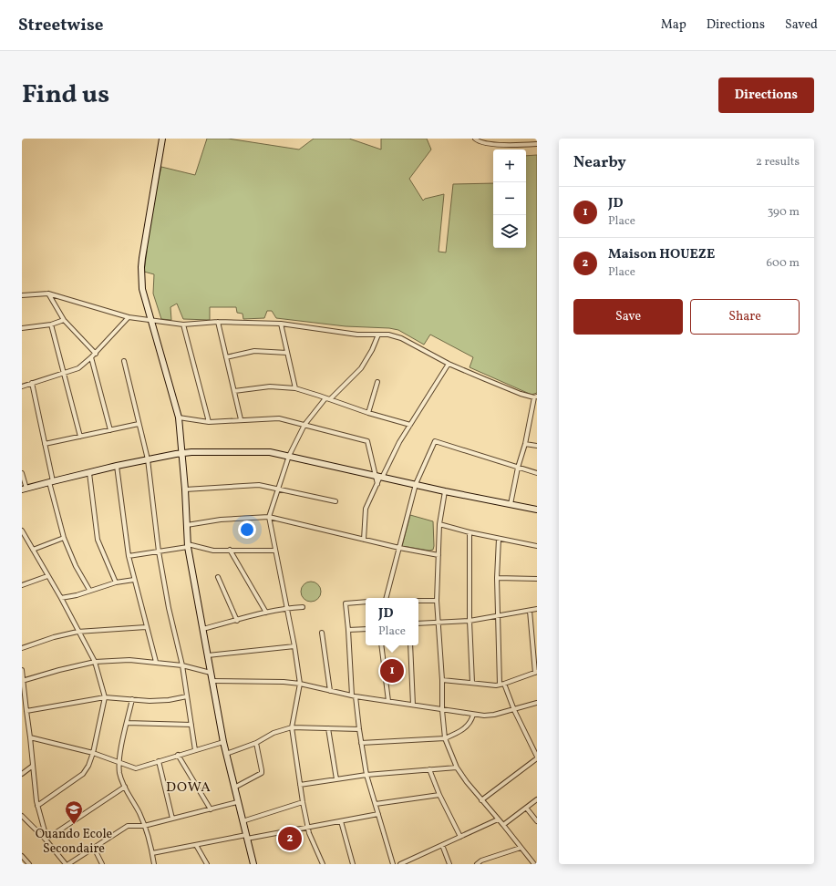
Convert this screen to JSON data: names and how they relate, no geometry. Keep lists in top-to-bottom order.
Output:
{
  "districts": ["DOWA"],
  "places": {
    "school or university": ["Ouando Ecole Secondaire"]
  },
  "page": {
    "header": "Streetwise",
    "nav": ["Map", "Directions", "Saved"],
    "title": "Find us",
    "buttons": [
      "Directions",
      ["Save", "Share"]
    ],
    "heading": ["Nearby", "2 results"],
    "map_buttons": ["+", "−"],
    "list": [
      {
        "mark": "1",
        "name": "JD",
        "note": "Place",
        "value": "390 m"
      },
      {
        "mark": "2",
        "name": "Maison HOUEZE",
        "note": "Place",
        "value": "600 m"
      }
    ],
    "popup": ["JD", "Place"],
    "pins": ["1", "2"]
  }
}
